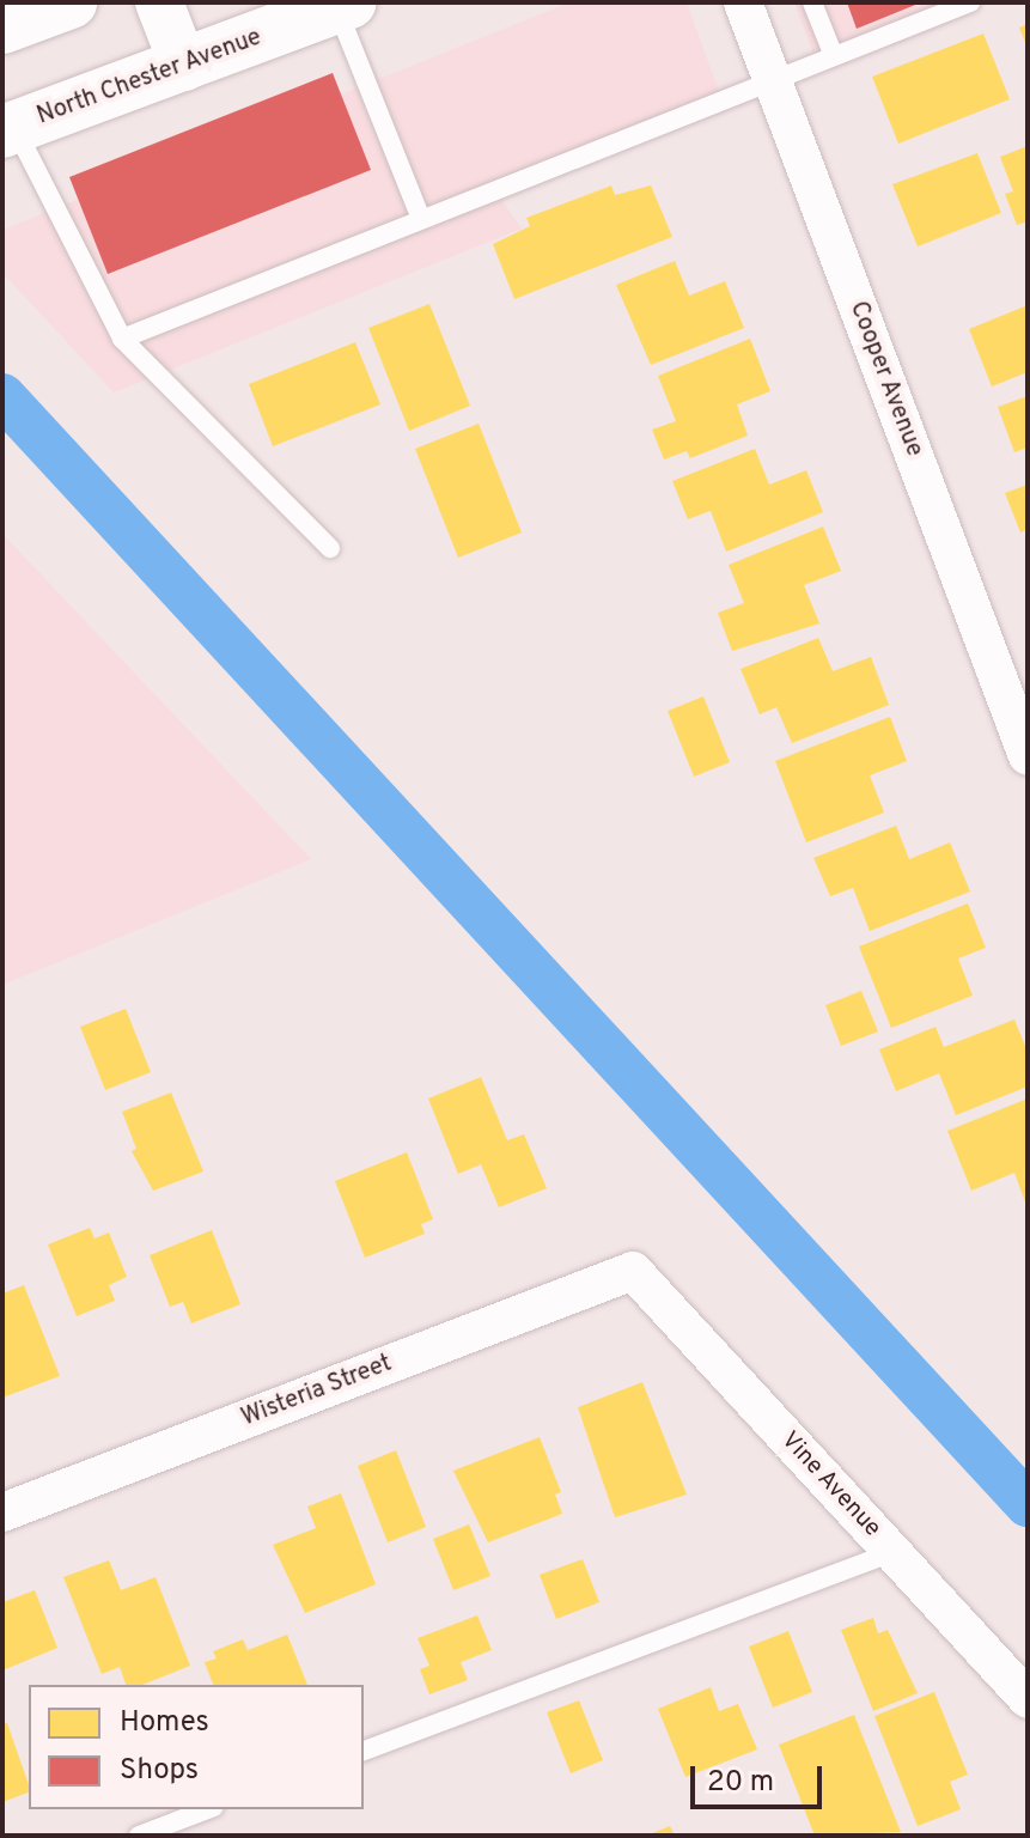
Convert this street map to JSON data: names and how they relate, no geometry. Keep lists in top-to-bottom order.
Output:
{
  "streets": {
    "main road": ["North Chester Avenue"],
    "street": ["Cooper Avenue", "Wisteria Street", "Vine Avenue"]
  },
  "crossings": [
    ["Wisteria Street", "Vine Avenue"]
  ],
  "legend": ["Homes", "Shops"],
  "scale_bar": "20 m"
}
